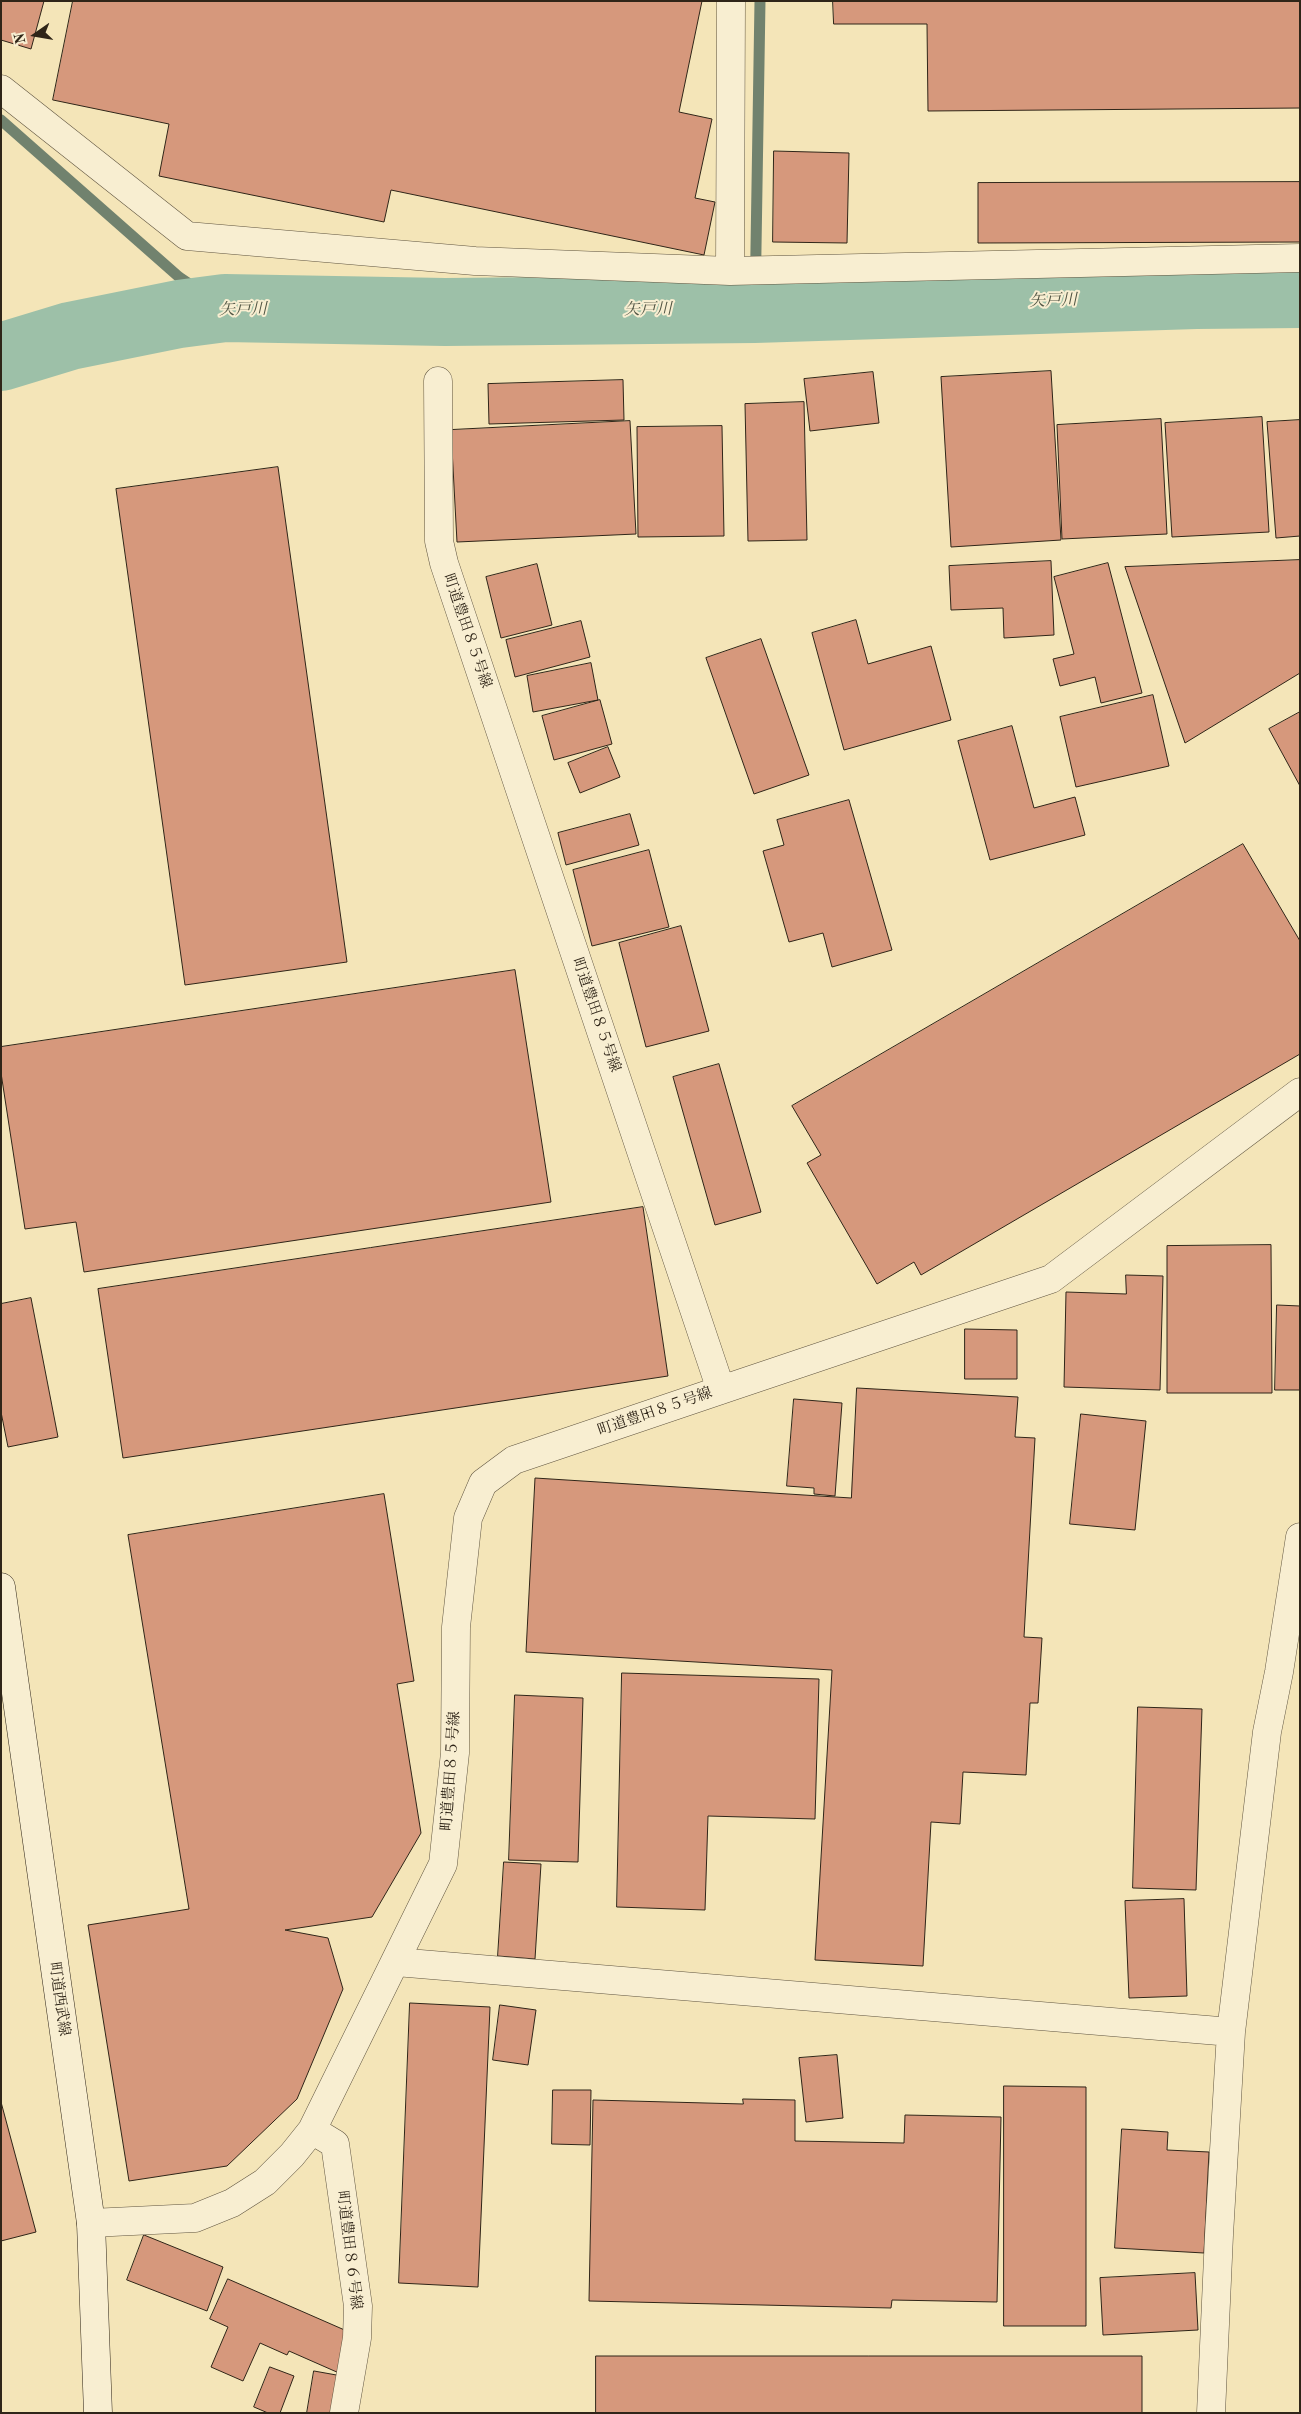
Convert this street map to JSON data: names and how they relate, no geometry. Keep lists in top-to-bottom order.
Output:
{
  "streets": {
    "street": ["町道豊田８５号線", "町道西武線", "町道豊田８６号線"]
  },
  "crossings": [
    ["町道豊田８５号線", "町道西武線"],
    ["町道豊田８５号線", "町道豊田８６号線"]
  ],
  "water": ["矢戸川"],
  "north": "left"
}
